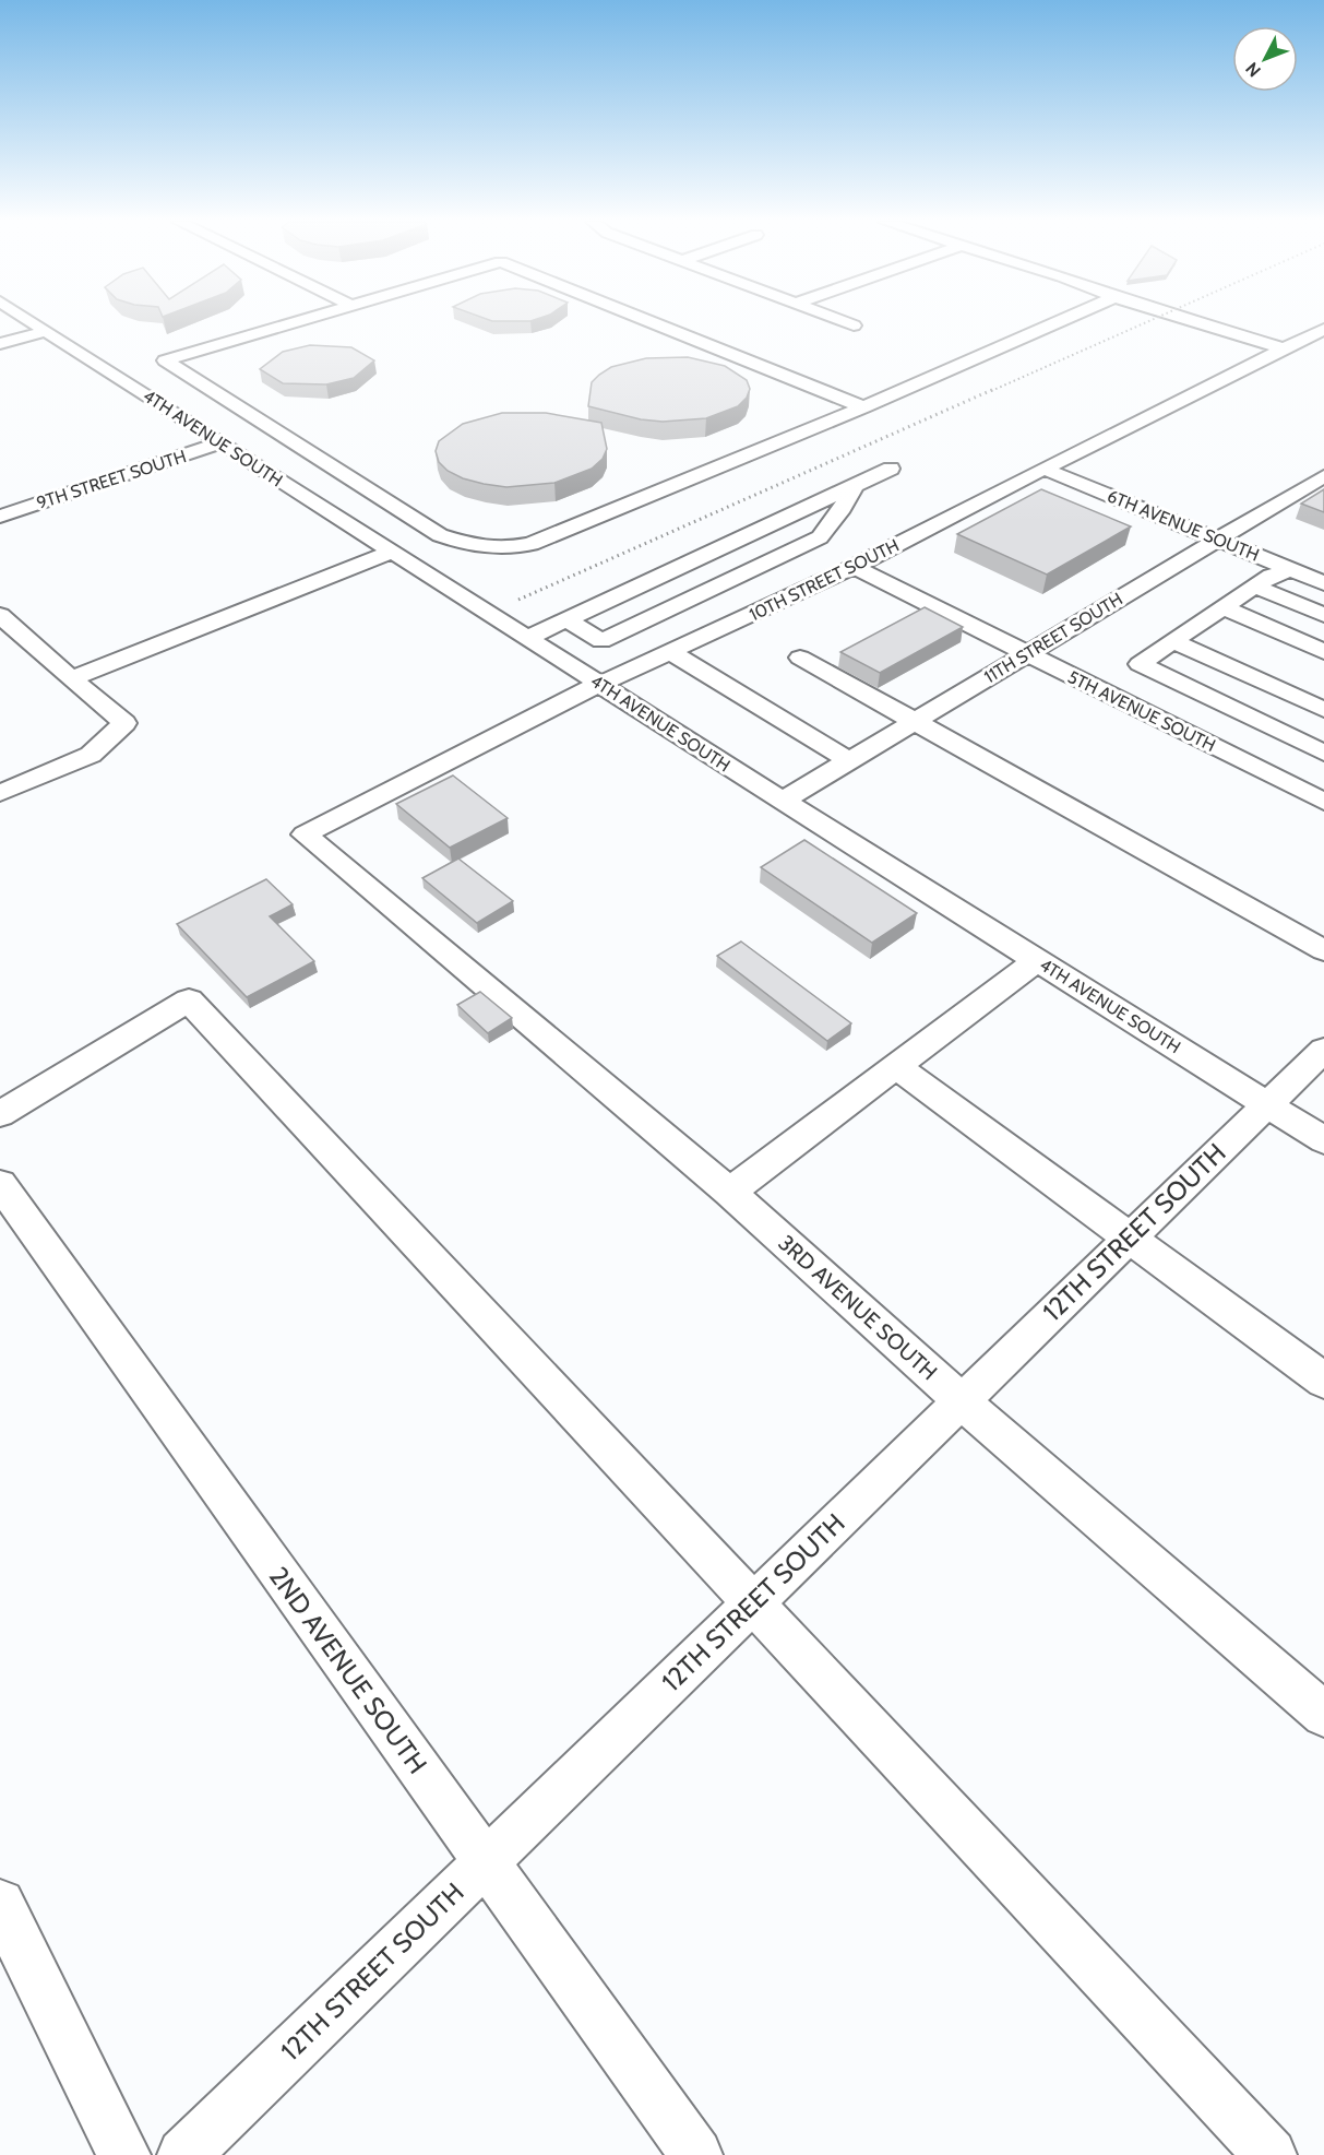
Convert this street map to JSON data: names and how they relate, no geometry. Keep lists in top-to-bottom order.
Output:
{
  "streets": {
    "street": [
      "4TH AVENUE SOUTH",
      "9TH STREET SOUTH",
      "6TH AVENUE SOUTH",
      "10TH STREET SOUTH",
      "11TH STREET SOUTH",
      "5TH AVENUE SOUTH",
      "12TH STREET SOUTH",
      "3RD AVENUE SOUTH",
      "2ND AVENUE SOUTH"
    ]
  },
  "crossings": [
    ["4TH AVENUE SOUTH", "9TH STREET SOUTH"],
    ["4TH AVENUE SOUTH", "10TH STREET SOUTH"],
    ["4TH AVENUE SOUTH", "11TH STREET SOUTH"],
    ["4TH AVENUE SOUTH", "12TH STREET SOUTH"],
    ["6TH AVENUE SOUTH", "10TH STREET SOUTH"],
    ["6TH AVENUE SOUTH", "11TH STREET SOUTH"],
    ["10TH STREET SOUTH", "5TH AVENUE SOUTH"],
    ["10TH STREET SOUTH", "3RD AVENUE SOUTH"],
    ["11TH STREET SOUTH", "5TH AVENUE SOUTH"],
    ["12TH STREET SOUTH", "3RD AVENUE SOUTH"],
    ["12TH STREET SOUTH", "2ND AVENUE SOUTH"]
  ],
  "north": "bottom left"
}
